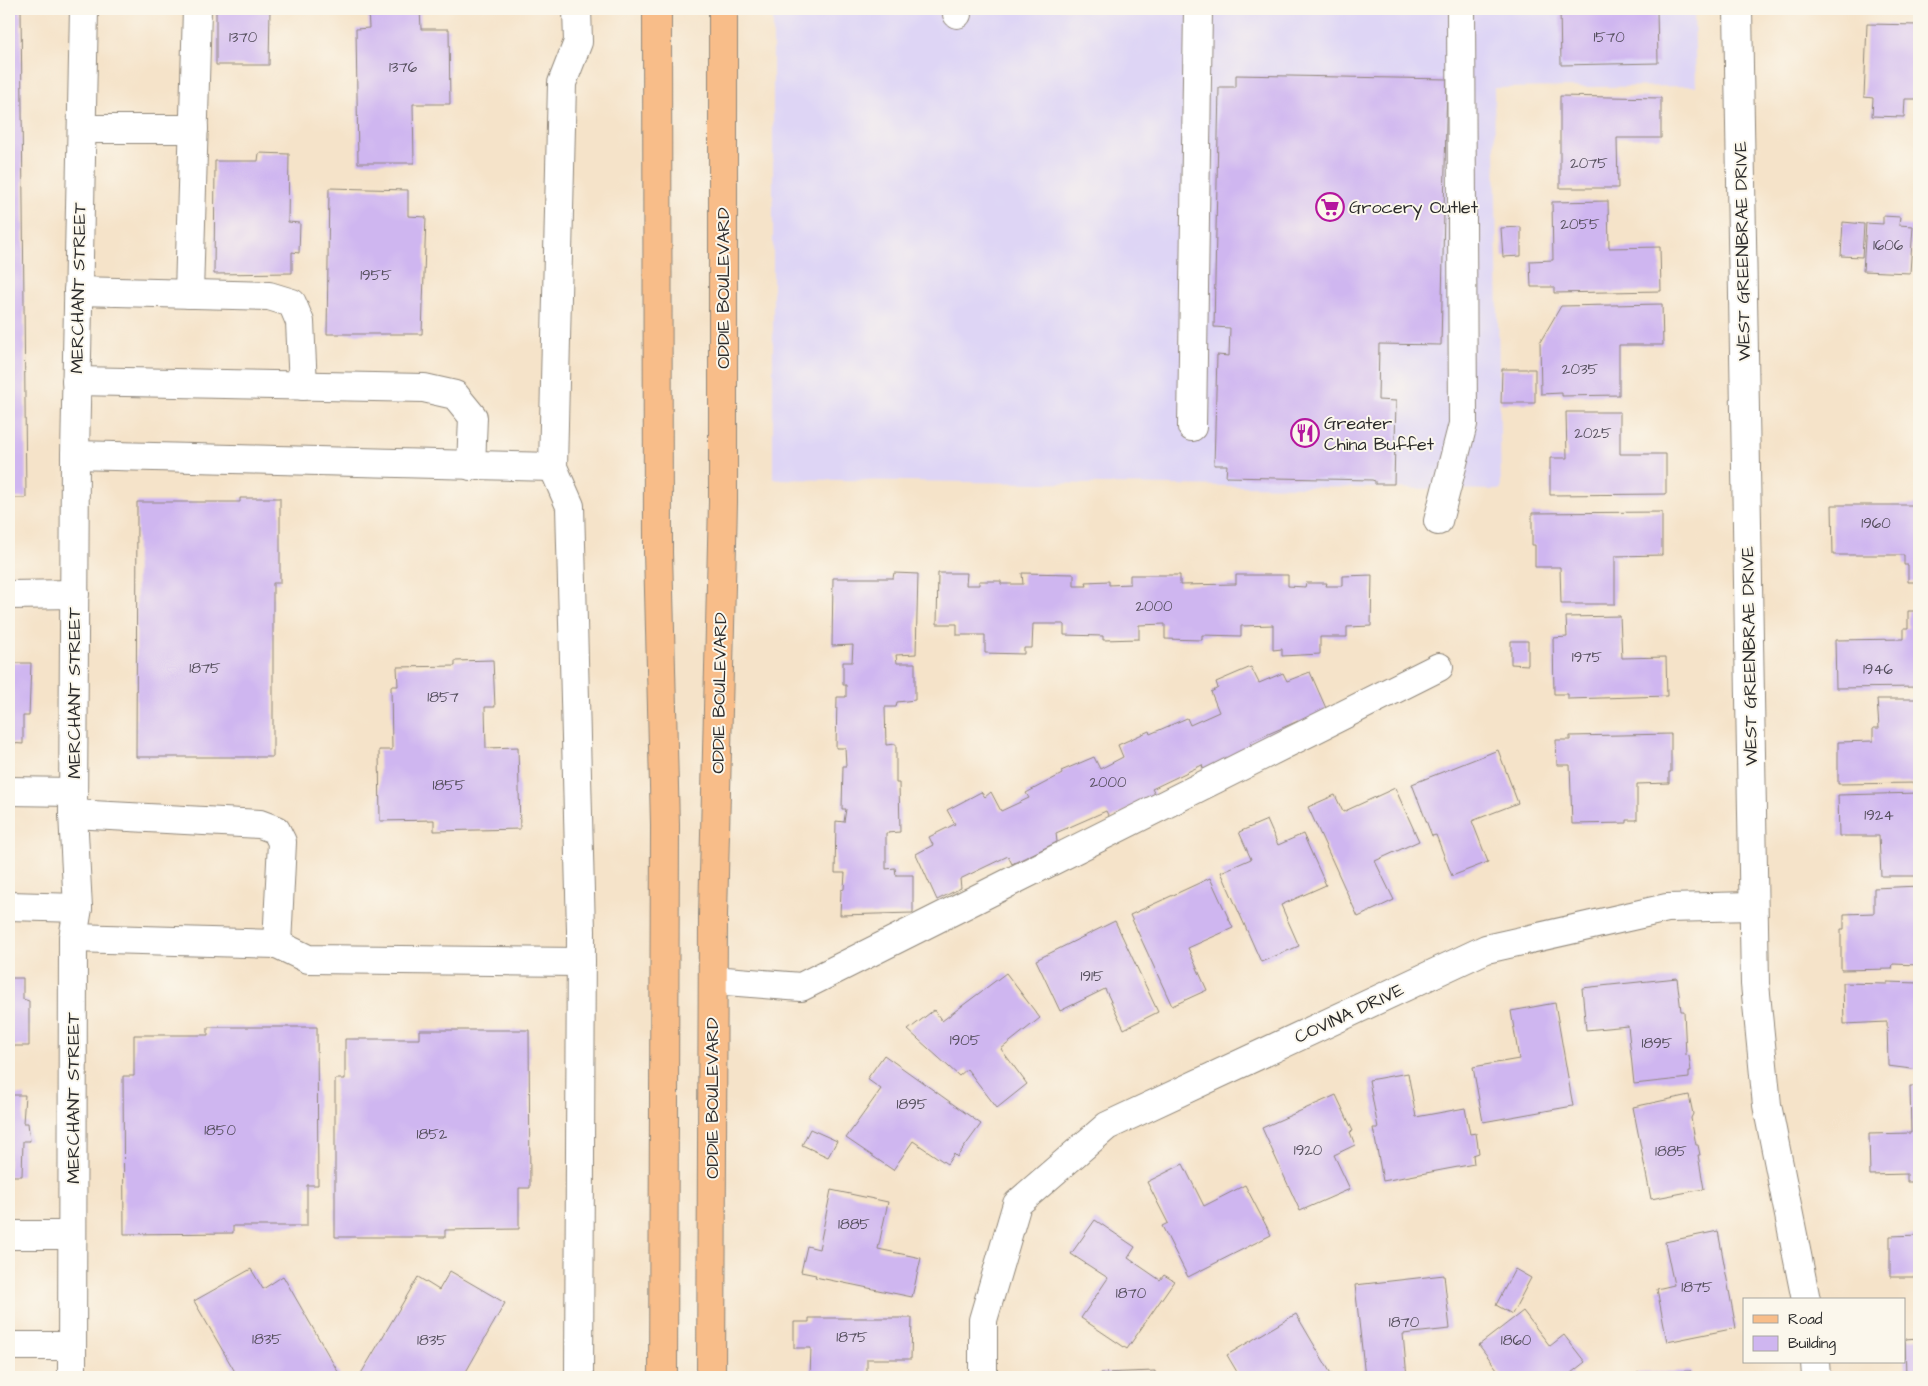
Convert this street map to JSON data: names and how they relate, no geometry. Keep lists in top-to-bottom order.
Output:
{
  "streets": {
    "main road": ["ODDIE BOULEVARD"],
    "street": ["WEST GREENBRAE DRIVE", "MERCHANT STREET", "COVINA DRIVE"]
  },
  "crossings": [
    ["WEST GREENBRAE DRIVE", "COVINA DRIVE"]
  ],
  "places": {
    "supermarket": ["Grocery Outlet"],
    "restaurant": ["Greater China Buffet"]
  },
  "house_numbers": [
    "1370",
    "1570",
    "1376",
    "2075",
    "2055",
    "1606",
    "1955",
    "2035",
    "2025",
    "1960",
    "2000",
    "1975",
    "1875",
    "1946",
    "1857",
    "2000",
    "1855",
    "1924",
    "1915",
    "1905",
    "1895",
    "1895",
    "1850",
    "1852",
    "1920",
    "1885",
    "1885",
    "1875",
    "1870",
    "1870",
    "1875",
    "1835",
    "1835",
    "1860"
  ],
  "legend": ["Road", "Building"]
}
